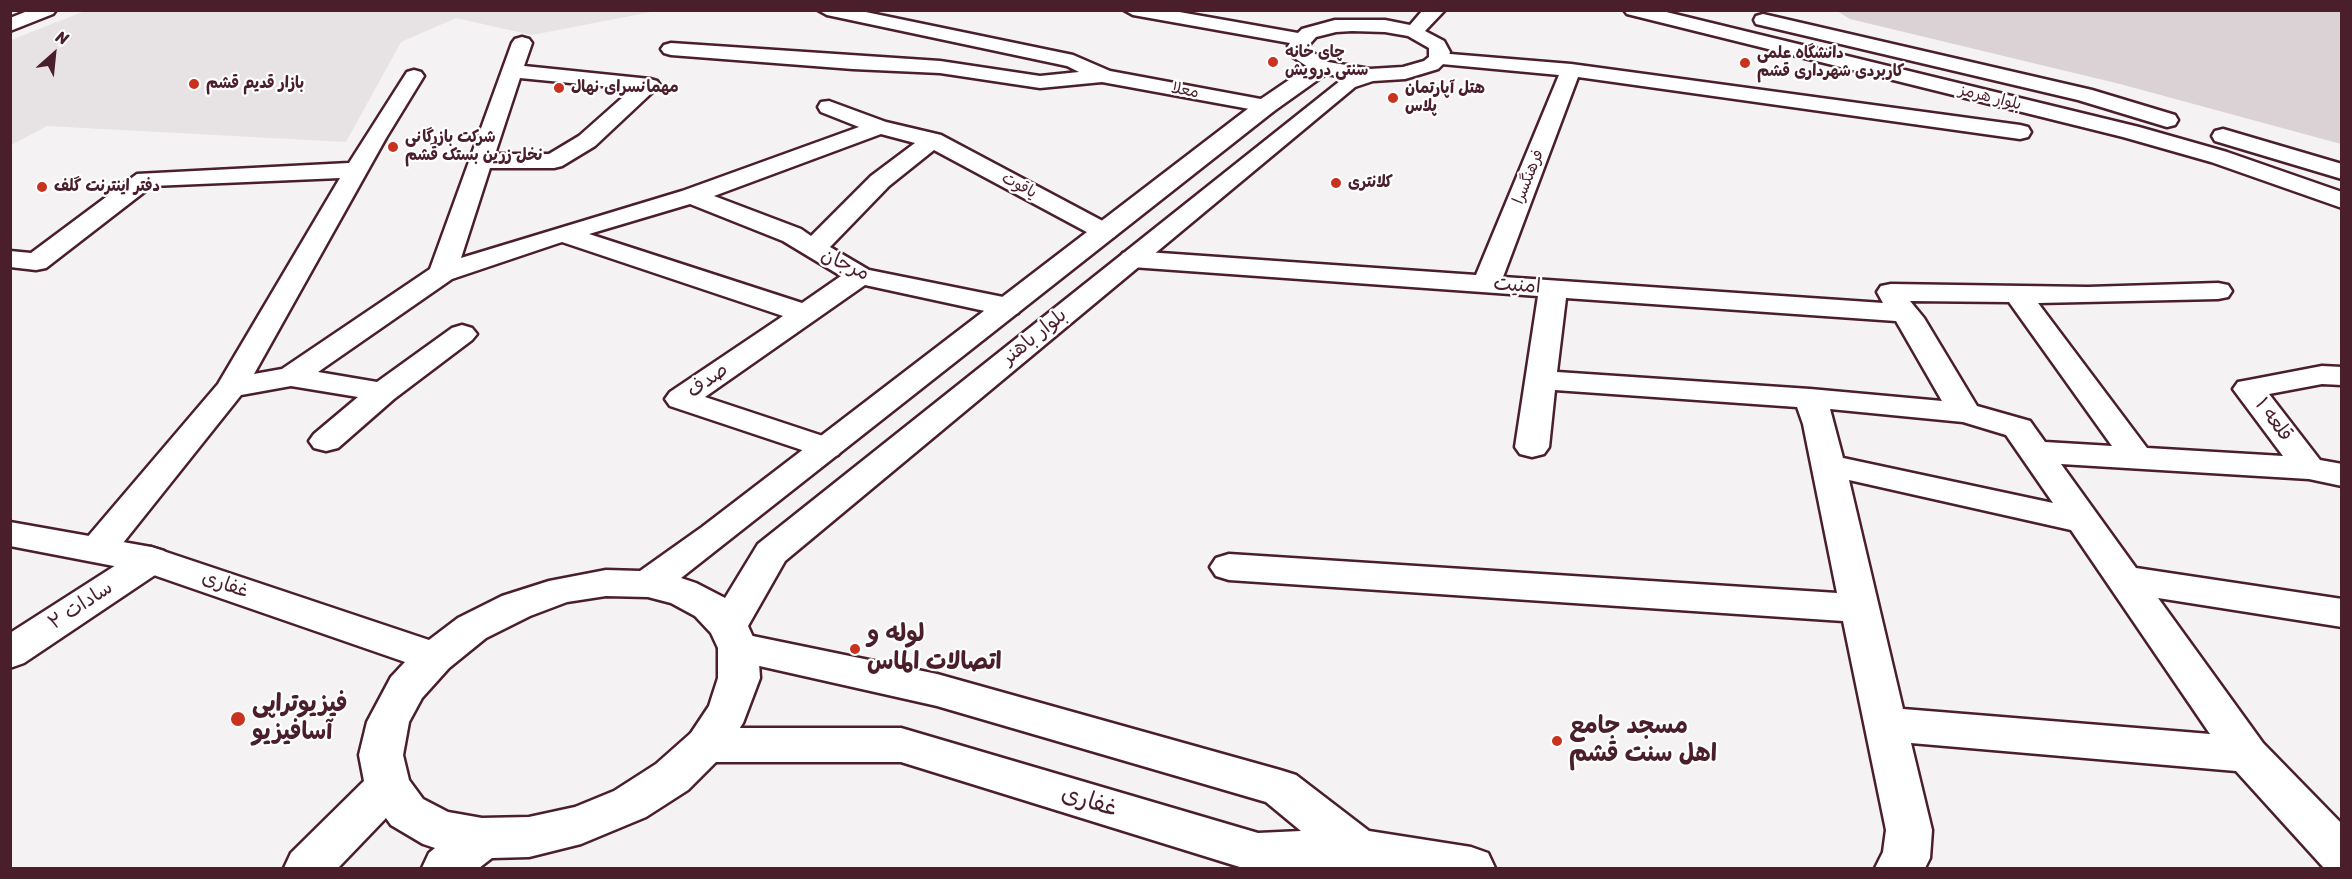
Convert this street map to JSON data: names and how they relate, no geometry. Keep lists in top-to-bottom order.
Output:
{
  "streets": {
    "street": [
      "معلا",
      "بلوار هرمز",
      "فرهنگسرا",
      "یاقوت",
      "مرجان",
      "امنیت",
      "بلوار باهنر",
      "صدف",
      "قلعه ۱",
      "غفاری",
      "سادات ۲"
    ]
  },
  "crossings": [
    ["معلا", "بلوار باهنر"],
    ["فرهنگسرا", "امنیت"],
    ["یاقوت", "بلوار باهنر"],
    ["مرجان", "بلوار باهنر"],
    ["مرجان", "صدف"],
    ["امنیت", "بلوار باهنر"],
    ["بلوار باهنر", "صدف"],
    ["غفاری", "سادات ۲"]
  ],
  "places": [
    "چای خانه سنتی درویش",
    "دانشگاه علمی کاربردی شهرداری قشم",
    "بازار قدیم قشم",
    "مهمانسرای نهال",
    "هتل آپارتمان پلاس",
    "شرکت بازرگانی نخل زرین بستک قشم",
    "کلانتری",
    "دفتر اینترنت گلف",
    "لوله و اتصالات الماس",
    "فیزیوتراپی آسافیزیو",
    "مسجد جامع اهل سنت قشم"
  ],
  "north": "top right"
}
